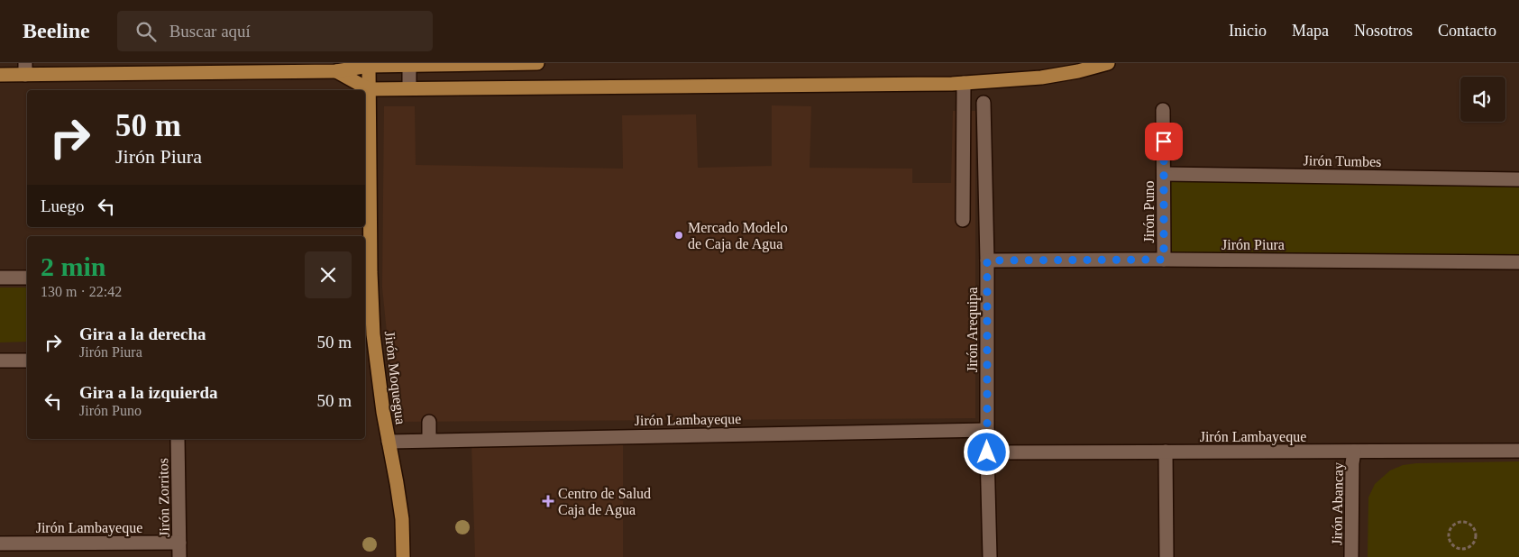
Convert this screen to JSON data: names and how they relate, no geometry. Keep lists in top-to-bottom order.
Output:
{
  "streets": {
    "main road": ["Jirón Moquegua"],
    "street": [
      "Jirón Tumbes",
      "Jirón Puno",
      "Jirón Piura",
      "Jirón Arequipa",
      "Jirón Lambayeque",
      "Jirón Zorritos",
      "Jirón Abancay"
    ]
  },
  "crossings": [
    ["Jirón Tumbes", "Jirón Puno"],
    ["Jirón Puno", "Jirón Piura"],
    ["Jirón Piura", "Jirón Arequipa"],
    ["Jirón Arequipa", "Jirón Lambayeque"],
    ["Jirón Moquegua", "Jirón Lambayeque"],
    ["Jirón Lambayeque", "Jirón Zorritos"],
    ["Jirón Lambayeque", "Jirón Abancay"]
  ],
  "places": {
    "other": ["Mercado Modelo de Caja de Agua"],
    "health": ["Centro de Salud Caja de Agua"]
  },
  "page": {
    "header": "Beeline",
    "search": "Buscar aquí",
    "nav": [
      "Inicio",
      "Mapa",
      "Nosotros",
      "Contacto"
    ],
    "turn": ["50 m", "Jirón Piura"],
    "then": "Luego",
    "heading": ["2 min", "130 m · 22:42"],
    "list": [
      {
        "name": "Gira a la derecha",
        "note": "Jirón Piura",
        "value": "50 m"
      },
      {
        "name": "Gira a la izquierda",
        "note": "Jirón Puno",
        "value": "50 m"
      }
    ]
  }
}
